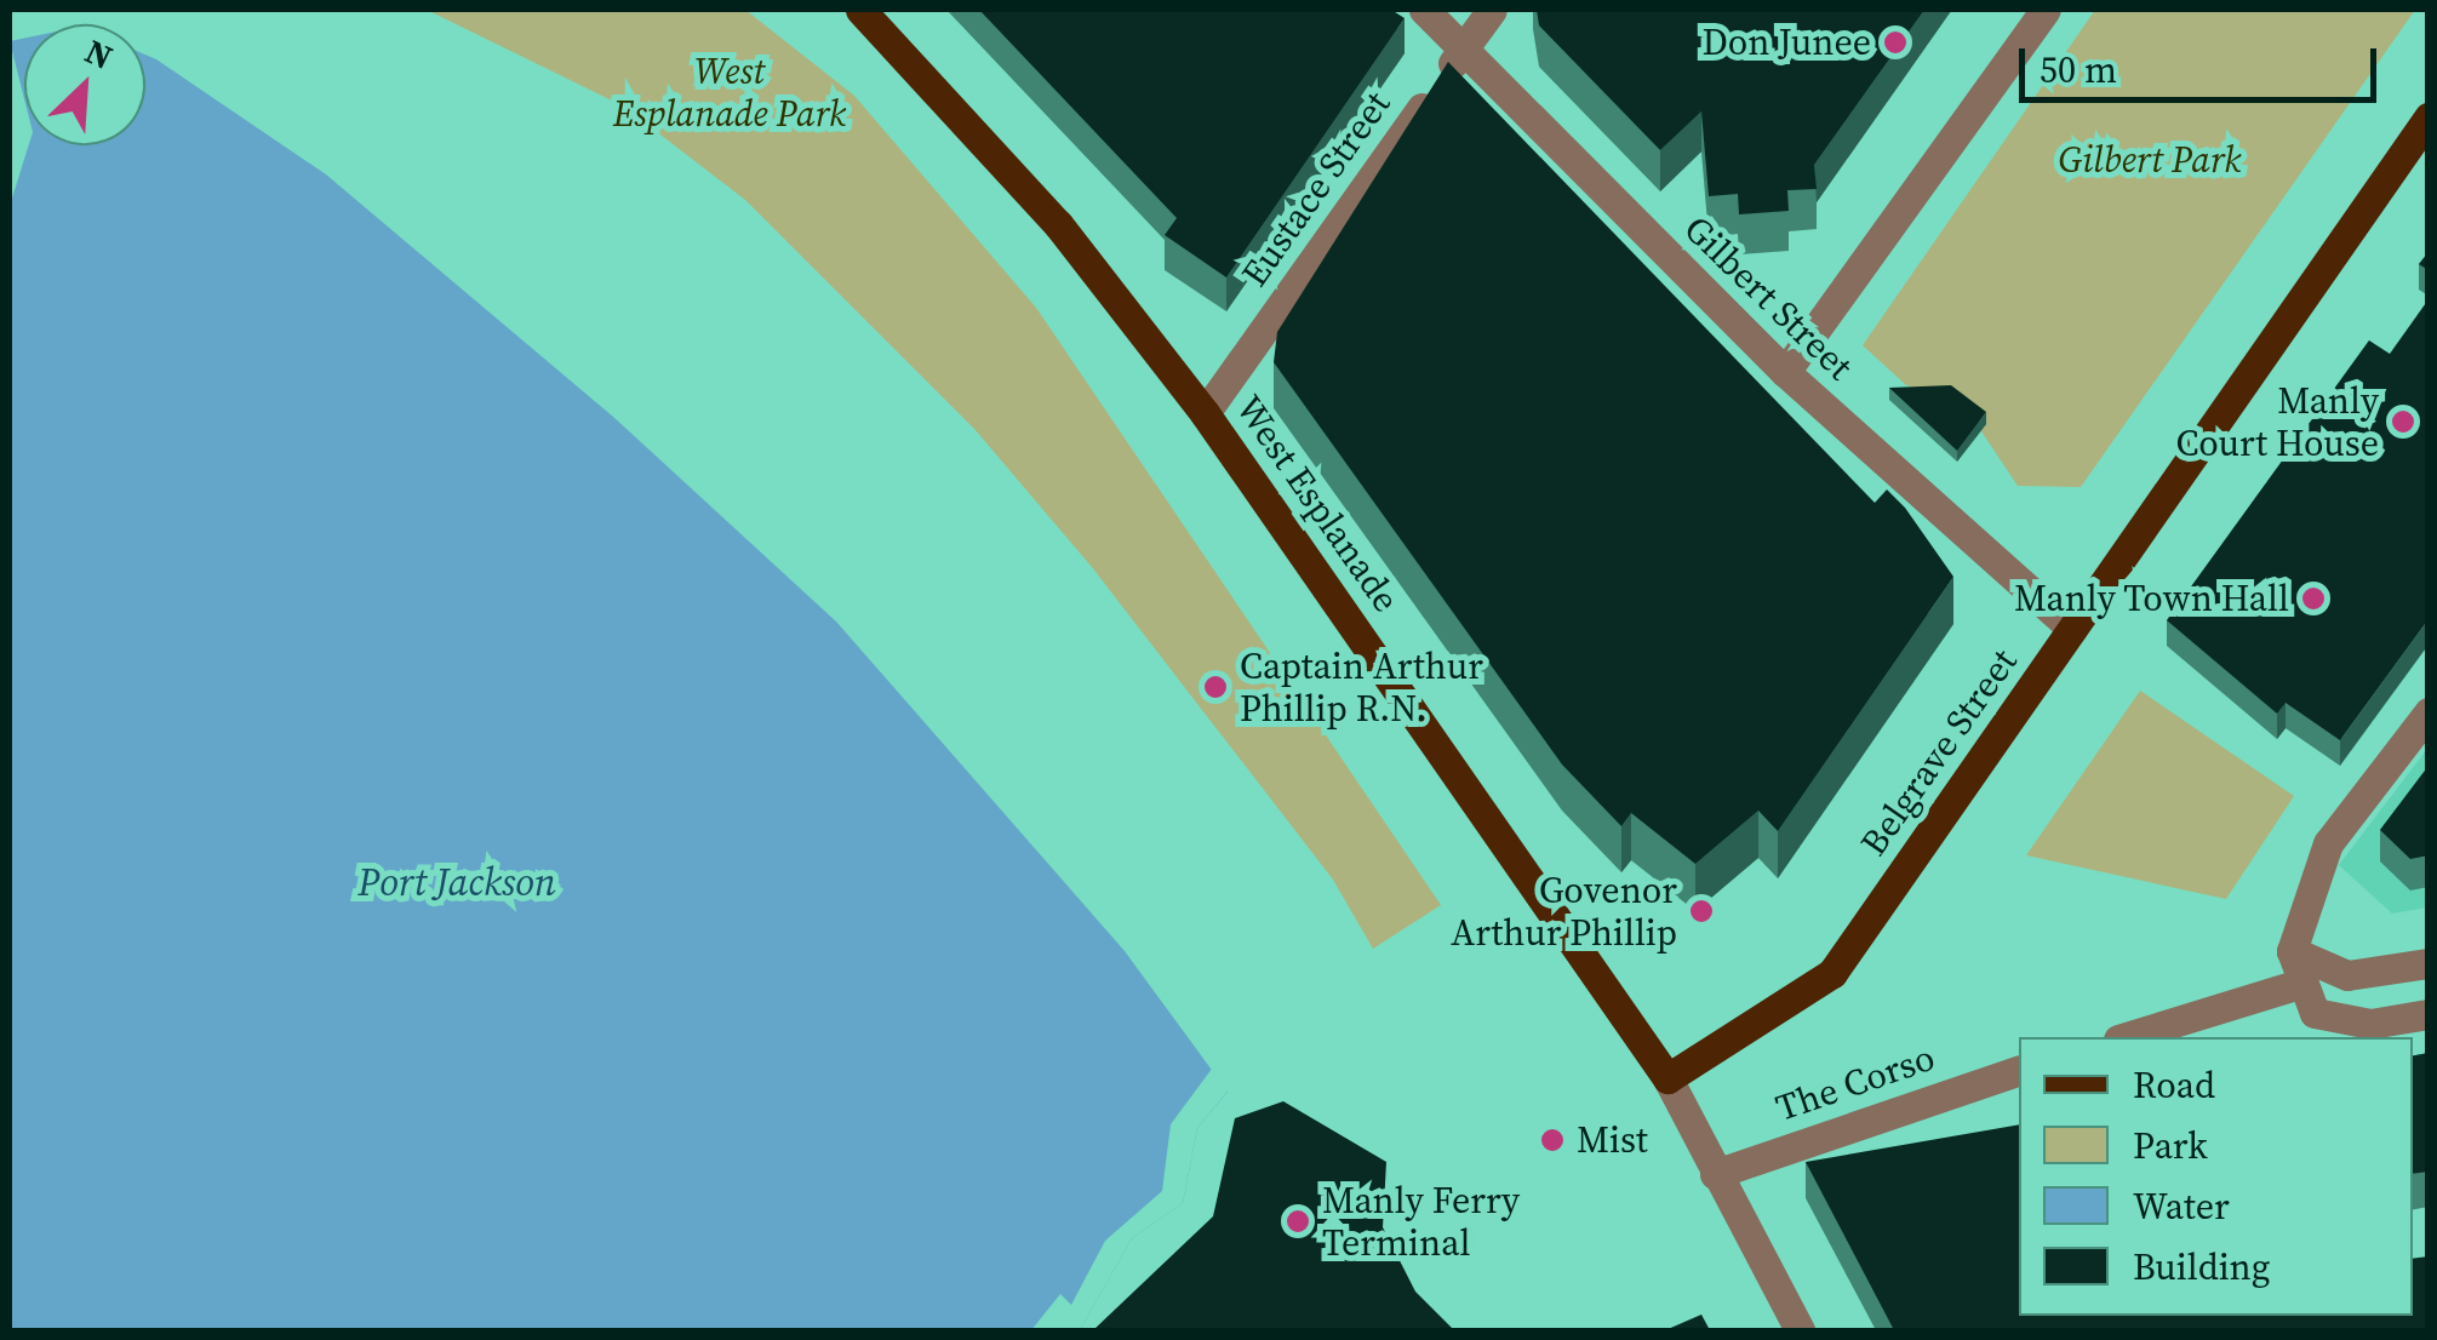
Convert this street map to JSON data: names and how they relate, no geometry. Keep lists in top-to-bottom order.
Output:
{
  "streets": {
    "main road": ["West Esplanade", "Belgrave Street"],
    "street": ["Eustace Street", "Gilbert Street", "The Corso"]
  },
  "crossings": [
    ["Eustace Street", "Gilbert Street"],
    ["Eustace Street", "West Esplanade"],
    ["Gilbert Street", "Belgrave Street"],
    ["West Esplanade", "Belgrave Street"]
  ],
  "water": ["Port Jackson"],
  "parks": ["West Esplanade Park", "Gilbert Park"],
  "places": [
    "Don Junee",
    "Manly Court House",
    "Manly Town Hall",
    "Captain Arthur Phillip R.N.",
    "Govenor Arthur Phillip",
    "Mist",
    "Manly Ferry Terminal"
  ],
  "legend": [
    "Road",
    "Park",
    "Water",
    "Building"
  ],
  "scale_bar": "50 m",
  "north": "top right"
}
